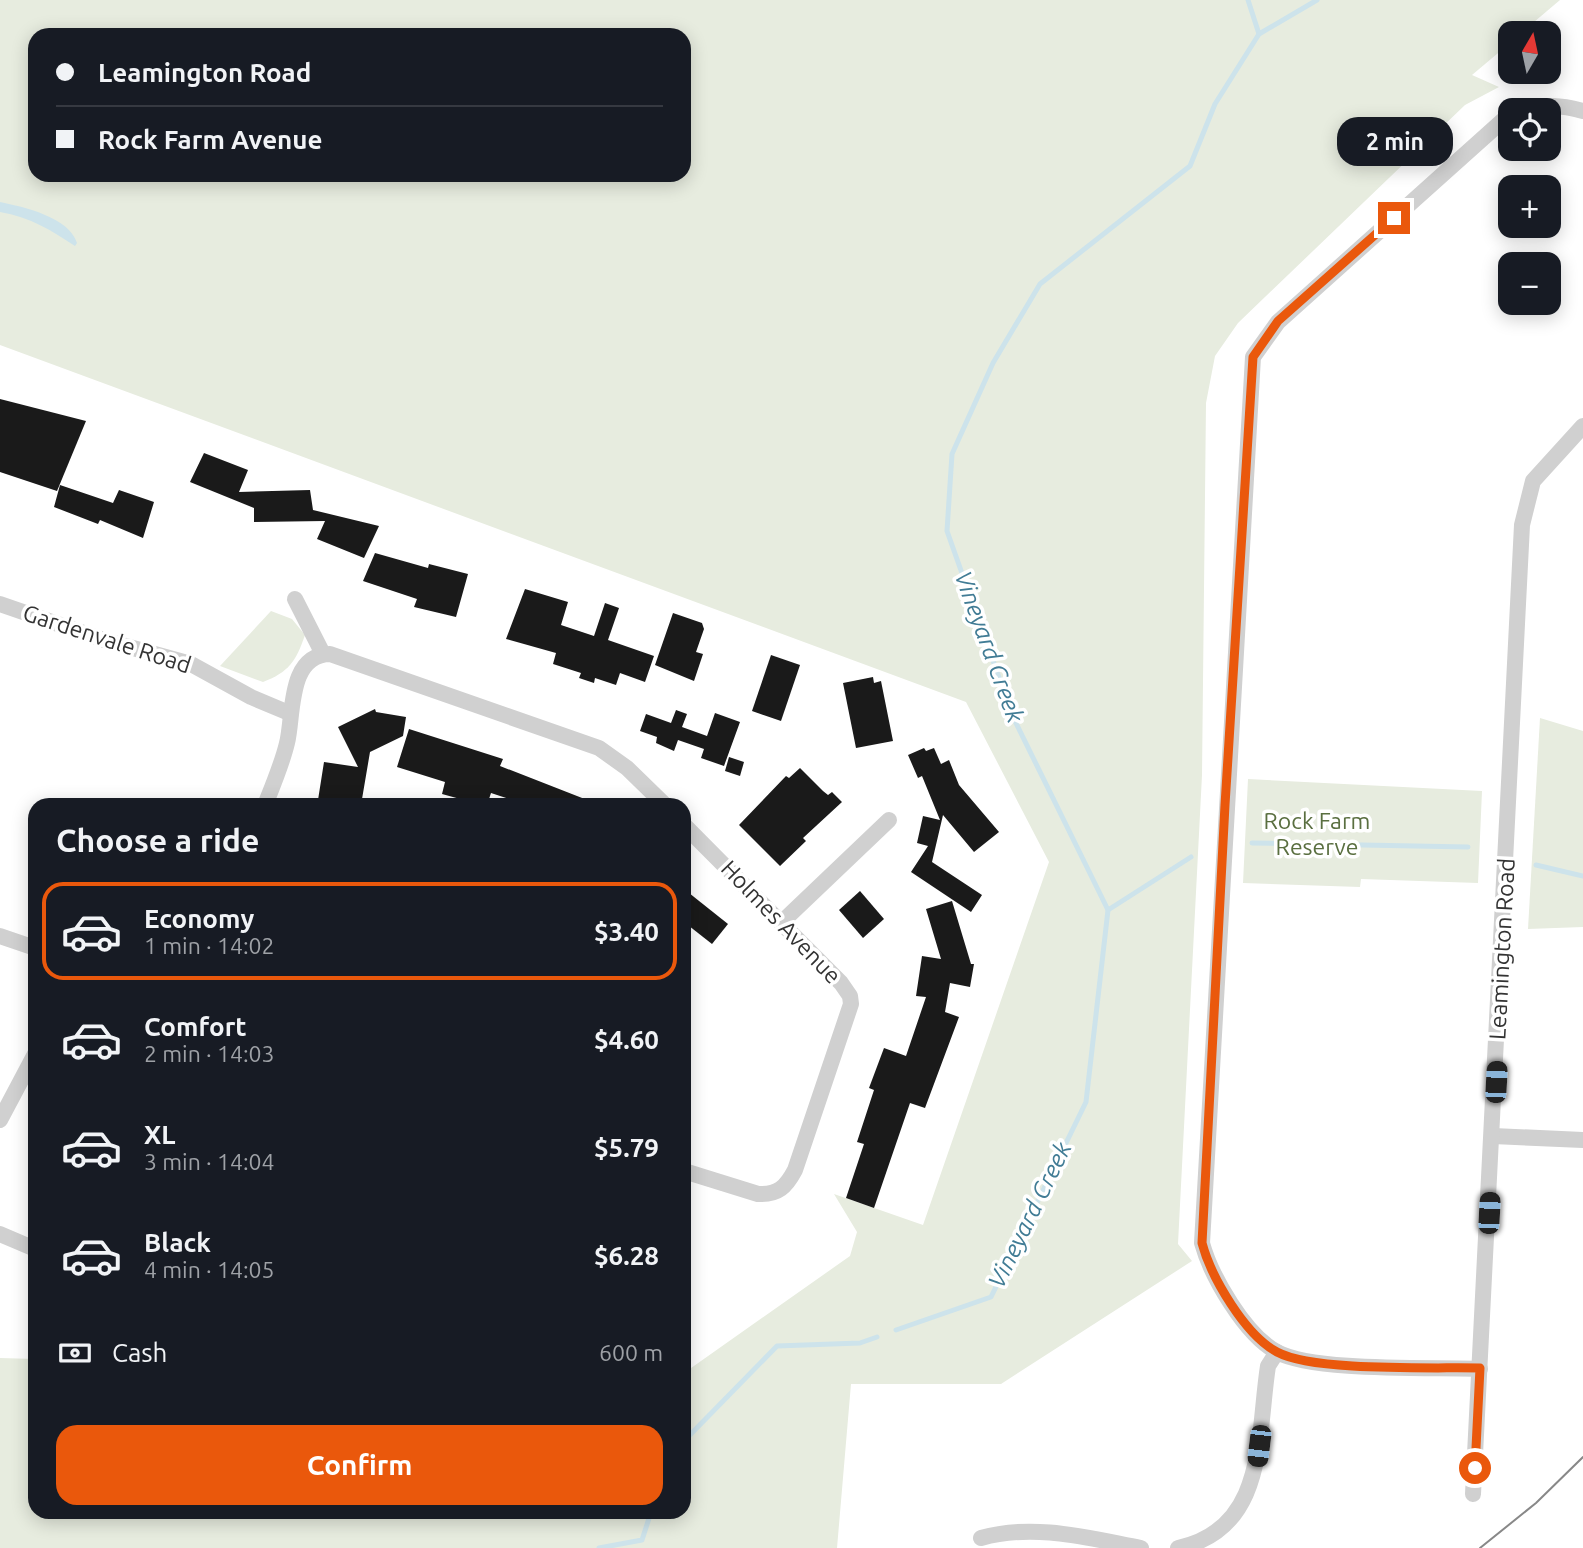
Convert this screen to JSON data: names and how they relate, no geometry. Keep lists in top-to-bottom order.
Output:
{
  "streets": {
    "street": ["Gardenvale Road", "Holmes Avenue", "Leamington Road"]
  },
  "water": ["Vineyard Creek"],
  "parks": ["Rock Farm Reserve"],
  "north": "top",
  "page": {
    "map_buttons": ["+", "−"],
    "banner": ["Leamington Road", "Rock Farm Avenue"],
    "bubble": "2 min",
    "heading": "Choose a ride",
    "list": [
      {
        "name": "Economy",
        "note": "1 min · 14:02",
        "value": "$3.40"
      },
      {
        "name": "Comfort",
        "note": "2 min · 14:03",
        "value": "$4.60"
      },
      {
        "name": "XL",
        "note": "3 min · 14:04",
        "value": "$5.79"
      },
      {
        "name": "Black",
        "note": "4 min · 14:05",
        "value": "$6.28"
      }
    ],
    "pay": ["Cash", "600 m"],
    "buttons": "Confirm"
  }
}
